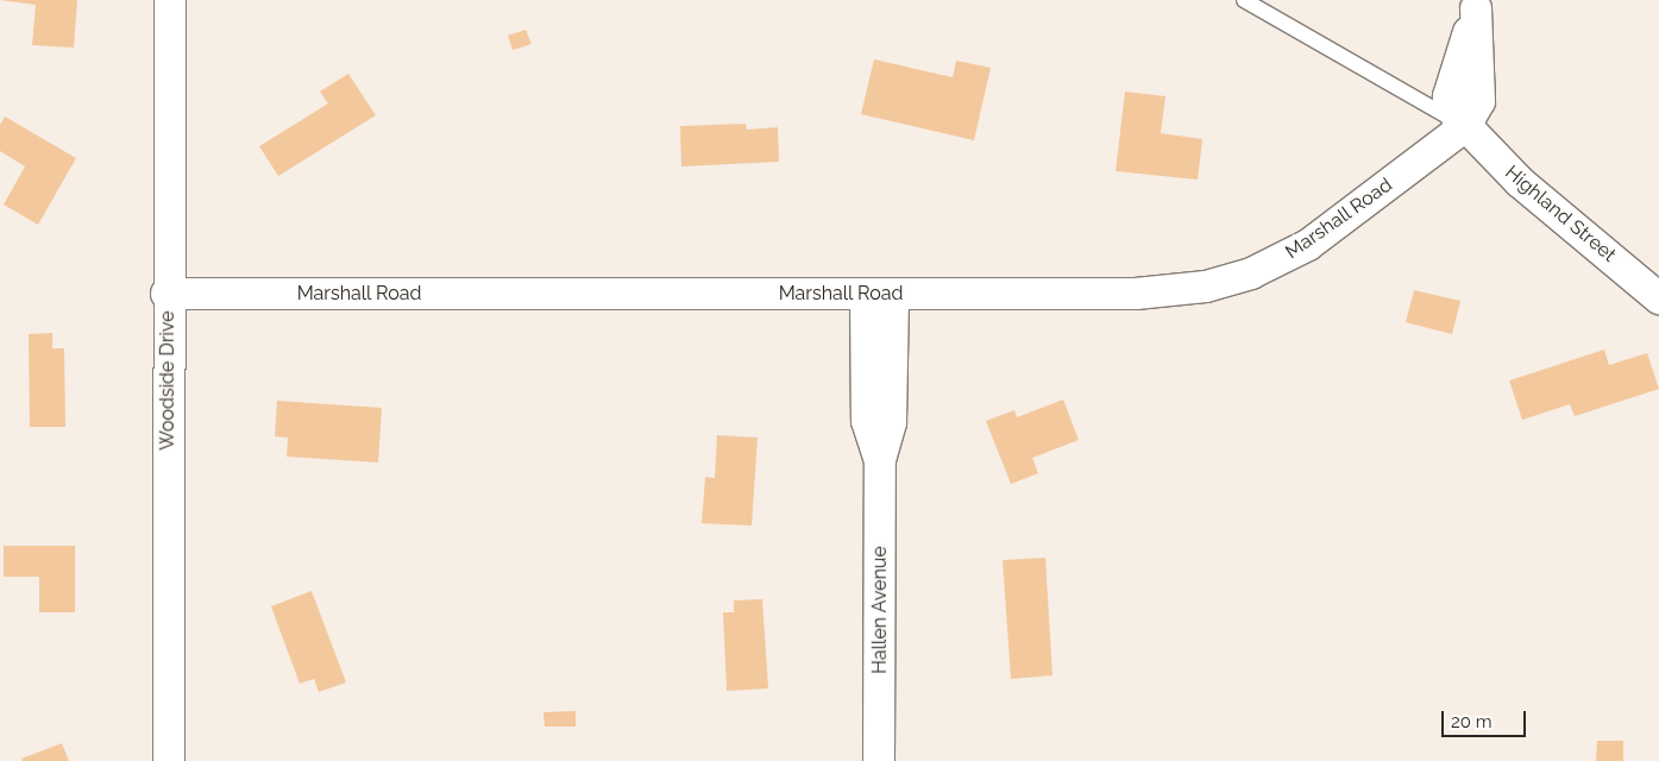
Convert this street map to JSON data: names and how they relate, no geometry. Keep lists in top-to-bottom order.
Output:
{
  "streets": {
    "street": [
      "Highland Street",
      "Marshall Road",
      "Woodside Drive",
      "Hallen Avenue"
    ]
  },
  "crossings": [
    ["Highland Street", "Marshall Road"],
    ["Marshall Road", "Woodside Drive"],
    ["Marshall Road", "Hallen Avenue"]
  ],
  "scale_bar": "20 m"
}
